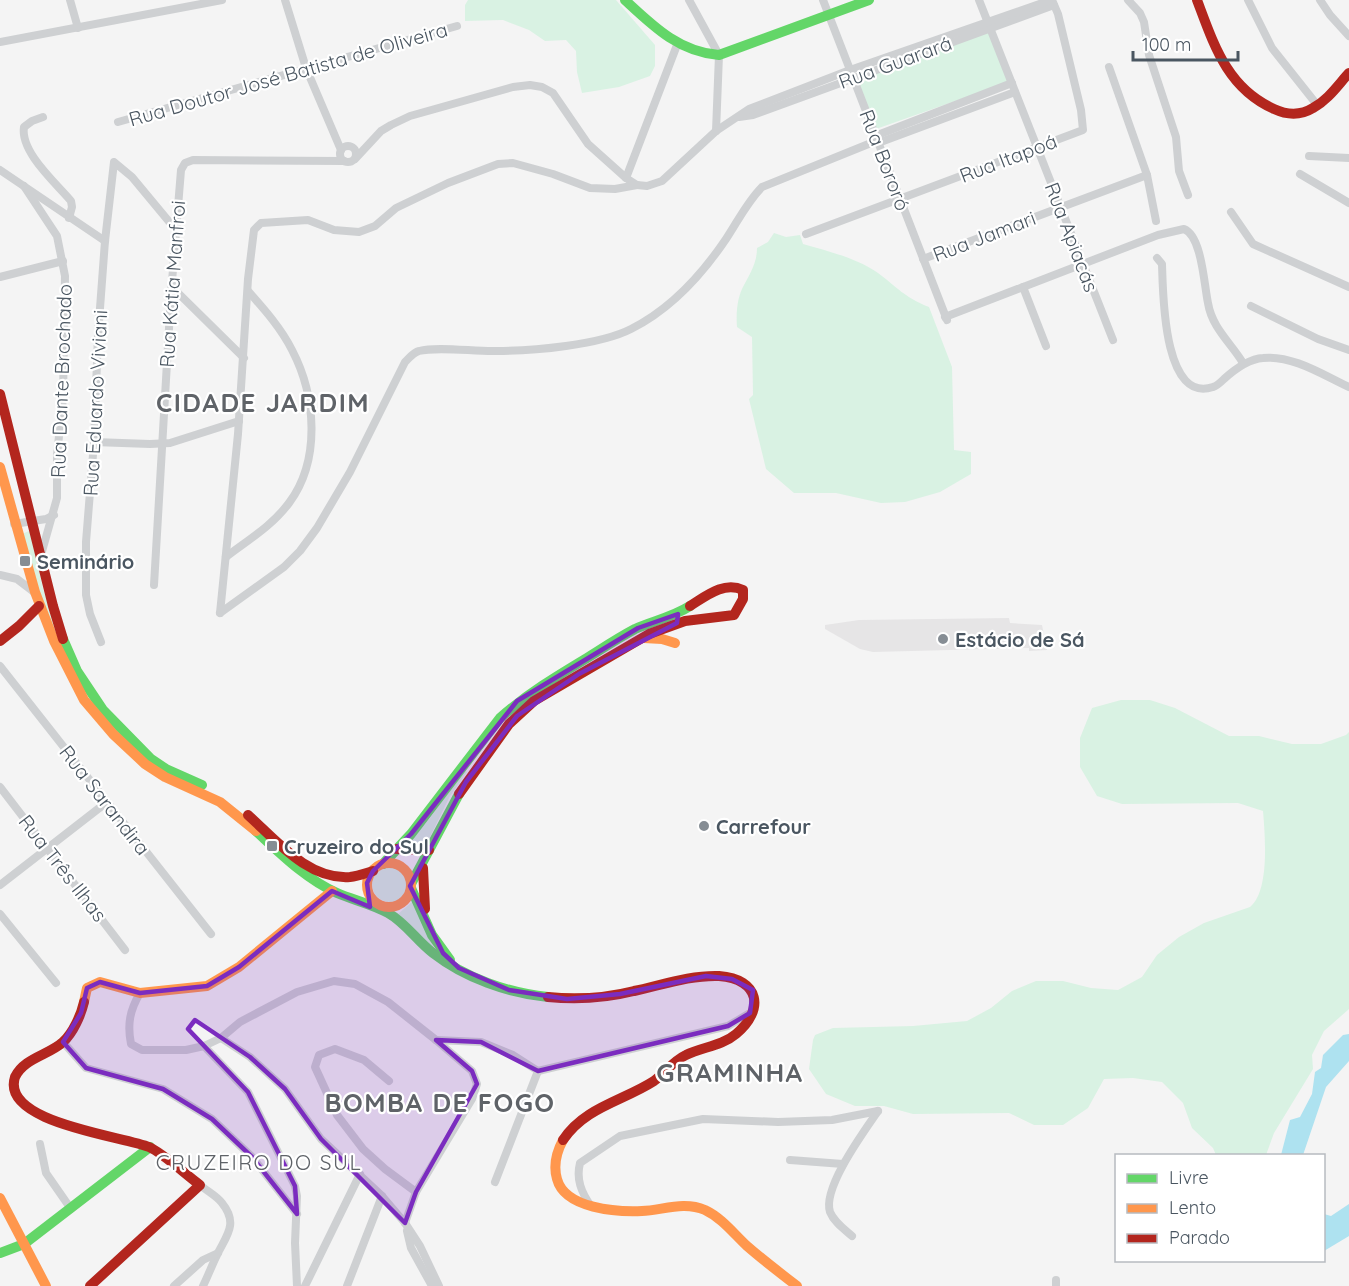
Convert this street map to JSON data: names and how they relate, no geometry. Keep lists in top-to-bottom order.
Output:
{
  "streets": {
    "street": [
      "Rua Guarará",
      "Rua Doutor José Batista de Oliveira",
      "Rua Itapoá",
      "Rua Bororó",
      "Rua Jamari",
      "Rua Apiacás",
      "Rua Kátia Manfroi",
      "Rua Dante Brochado",
      "Rua Eduardo Viviani",
      "Rua Sarandira",
      "Rua Três Ilhas"
    ]
  },
  "crossings": [
    ["Rua Guarará", "Rua Itapoá"],
    ["Rua Guarará", "Rua Bororó"],
    ["Rua Guarará", "Rua Apiacás"],
    ["Rua Itapoá", "Rua Bororó"],
    ["Rua Itapoá", "Rua Apiacás"],
    ["Rua Bororó", "Rua Jamari"],
    ["Rua Jamari", "Rua Apiacás"],
    ["Rua Kátia Manfroi", "Rua Eduardo Viviani"]
  ],
  "districts": [
    "CIDADE JARDIM",
    "GRAMINHA",
    "BOMBA DE FOGO",
    "CRUZEIRO DO SUL"
  ],
  "places": {
    "transit": ["Seminário", "Cruzeiro do Sul"],
    "other": ["Estácio de Sá", "Carrefour"]
  },
  "legend": ["Livre", "Lento", "Parado"],
  "scale_bar": "100 m"
}
